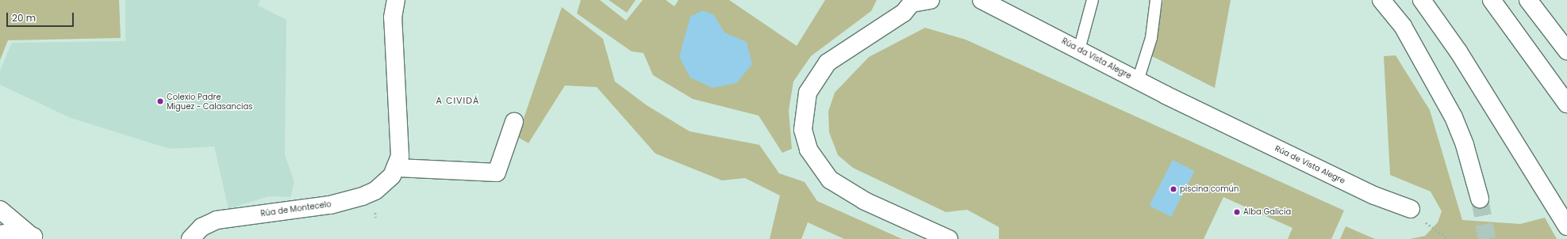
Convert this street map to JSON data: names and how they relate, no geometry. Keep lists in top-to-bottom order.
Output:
{
  "streets": {
    "main road": ["Rúa da Vista Alegre", "Rúa de Vista Alegre", "Rúa de Montecelo"]
  },
  "crossings": [
    ["Rúa da Vista Alegre", "Rúa de Vista Alegre"]
  ],
  "districts": ["A CIVIDÁ"],
  "places": ["Colexio Padre Míguez - Calasancias", "piscina común", "Alba Galicia"],
  "scale_bar": "20 m"
}
